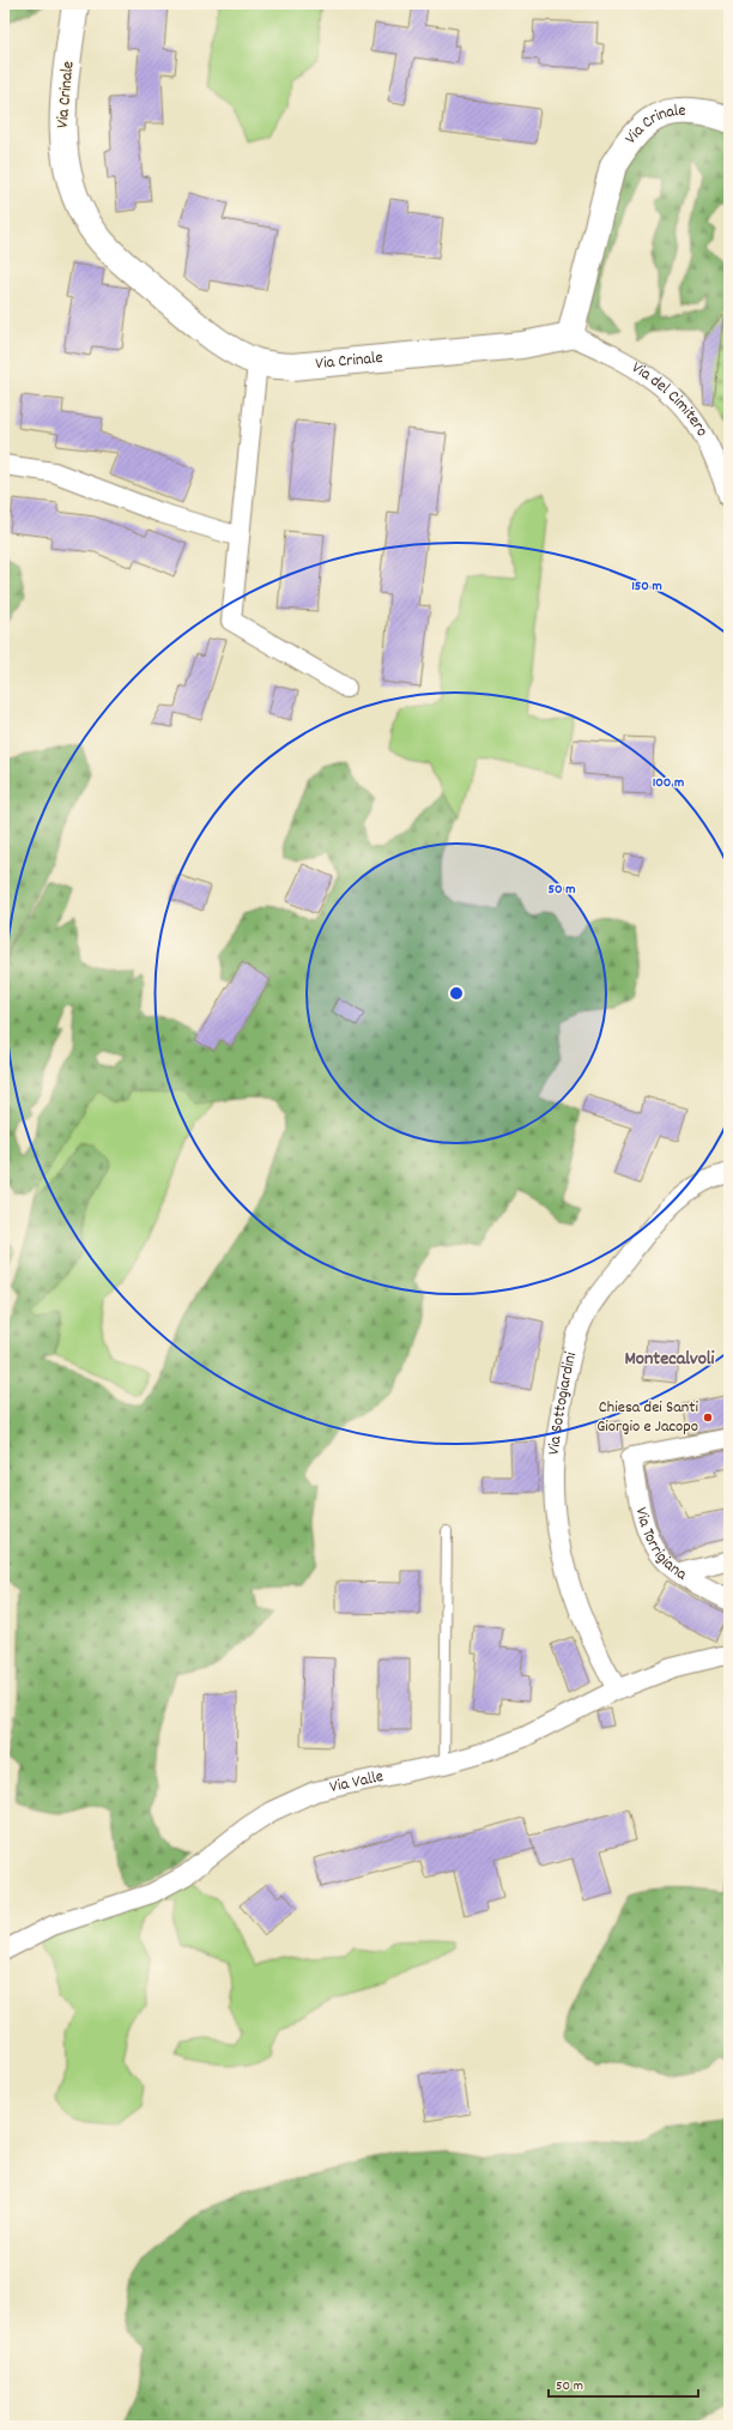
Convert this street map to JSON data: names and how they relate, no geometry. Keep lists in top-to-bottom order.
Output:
{
  "streets": {
    "street": [
      "Via Crinale",
      "Via del Cimitero",
      "Via Sottogiardini",
      "Via Torrigiana",
      "Via Valle"
    ]
  },
  "crossings": [
    ["Via Crinale", "Via del Cimitero"],
    ["Via Sottogiardini", "Via Valle"]
  ],
  "districts": ["Montecalvoli"],
  "places": ["Chiesa dei Santi Giorgio e Jacopo"],
  "scale_bar": "50 m",
  "rings": ["150 m", "100 m", "50 m"]
}
